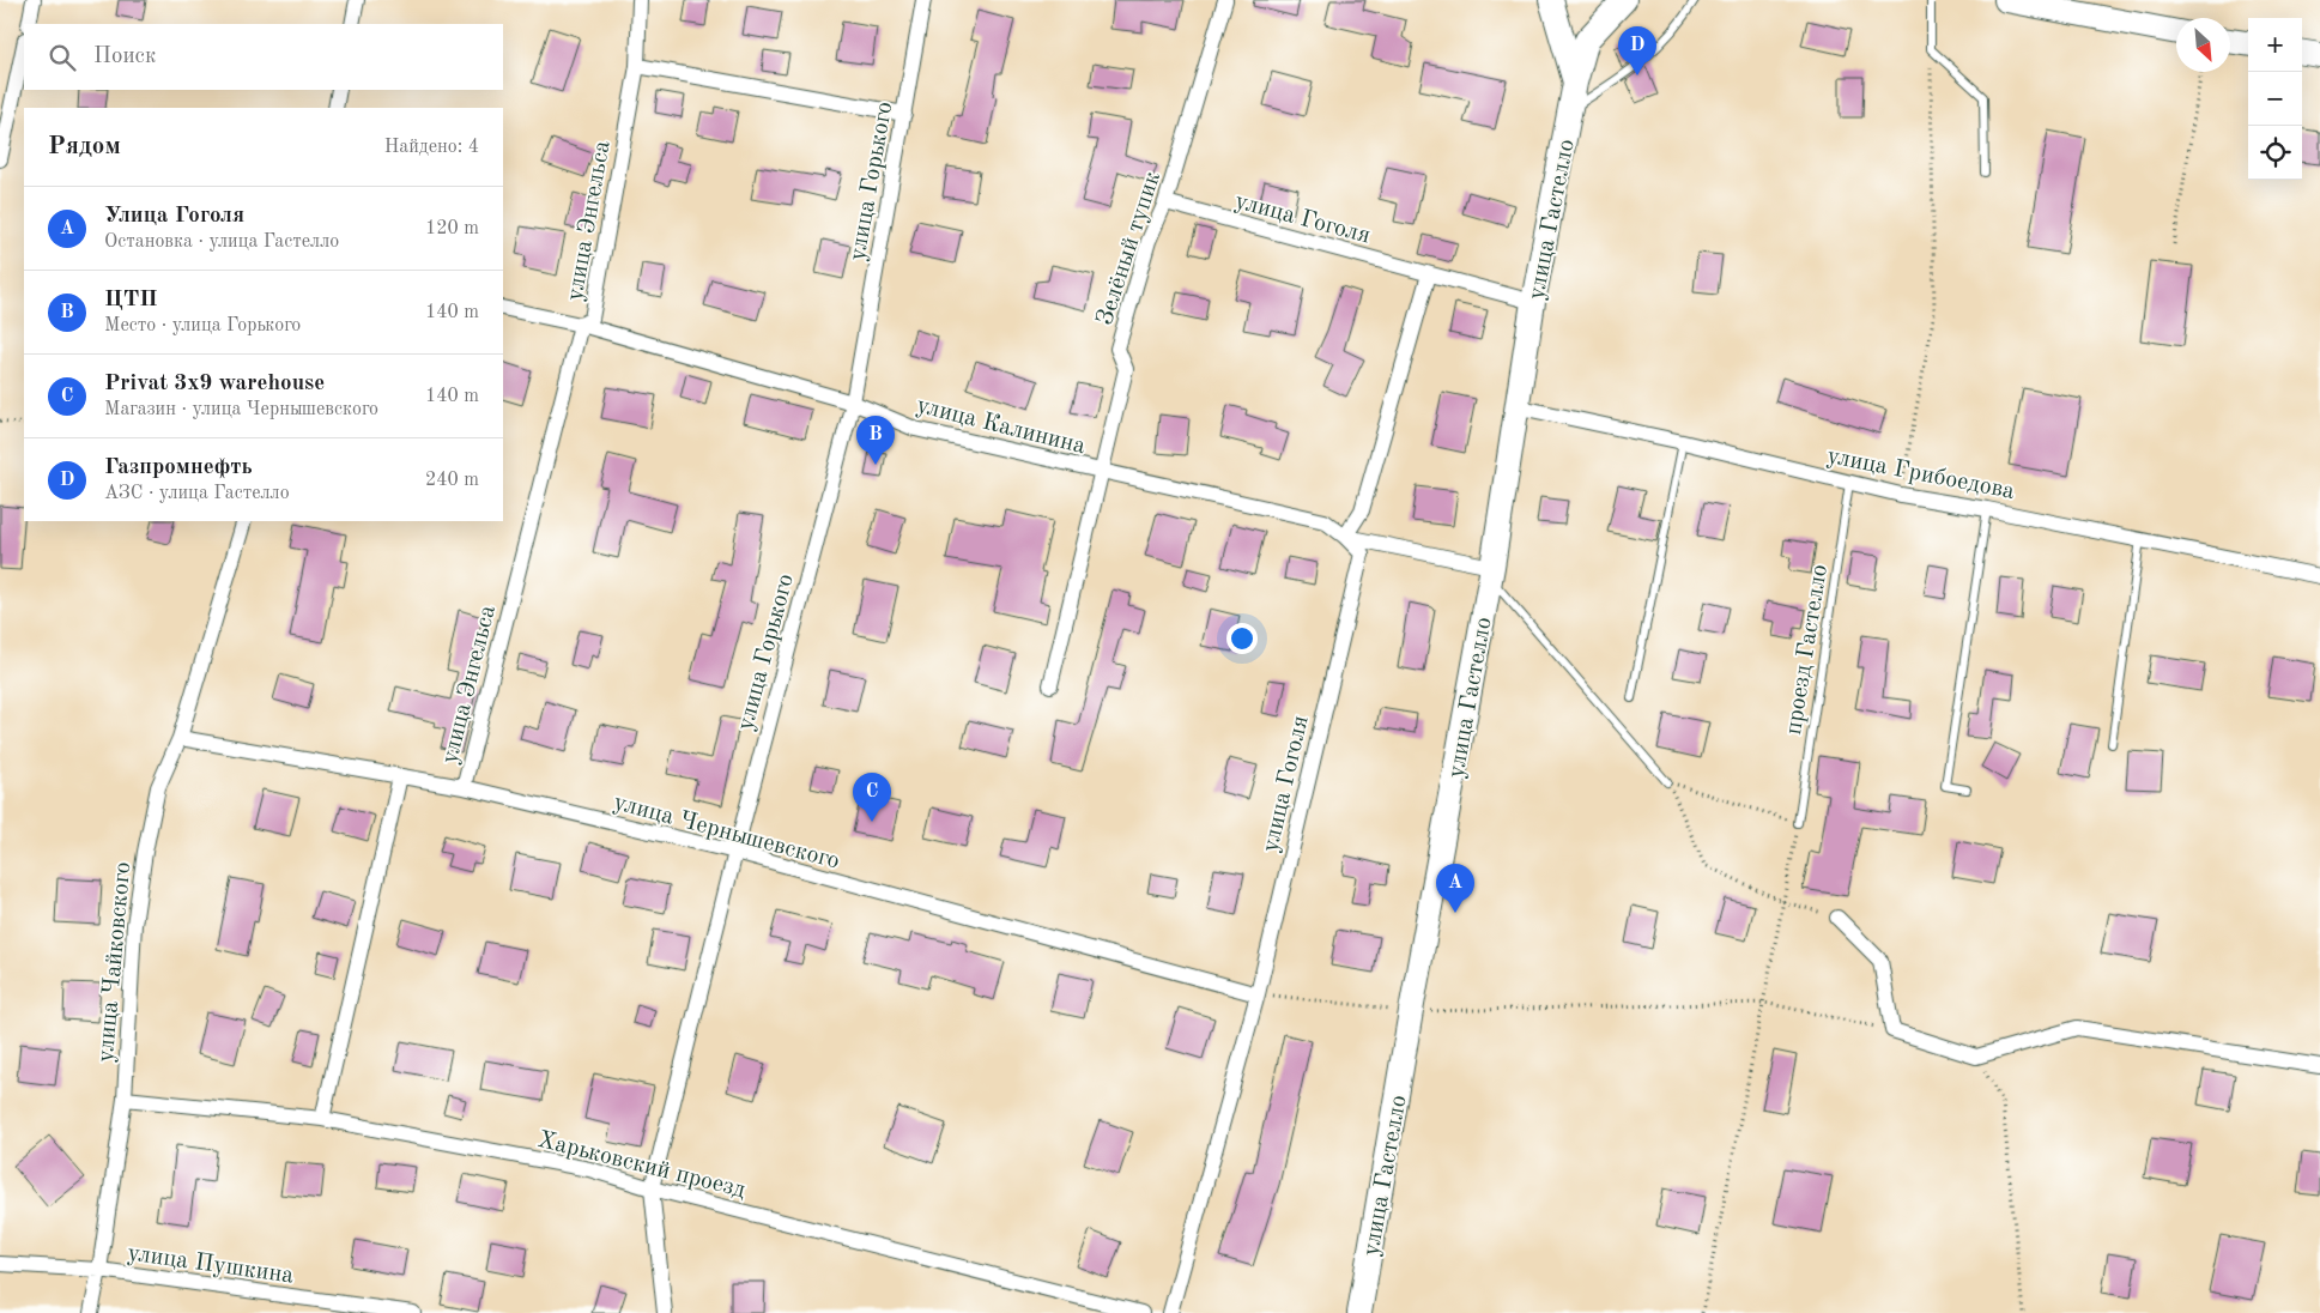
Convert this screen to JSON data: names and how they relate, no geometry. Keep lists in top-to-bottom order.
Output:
{
  "streets": {
    "main road": ["улица Гастелло"],
    "street": [
      "улица Горького",
      "улица Гоголя",
      "улица Энгельса",
      "Зелёный тупик",
      "улица Калинина",
      "улица Грибоедова",
      "улица Чернышевского",
      "улица Чайковского",
      "Харьковский проезд",
      "улица Пушкина"
    ],
    "lane": ["проезд Гастелло"]
  },
  "crossings": [
    ["улица Горького", "улица Калинина"],
    ["улица Горького", "улица Чернышевского"],
    ["улица Горького", "Харьковский проезд"],
    ["улица Гоголя", "улица Гастелло"],
    ["улица Гоголя", "Зелёный тупик"],
    ["улица Гоголя", "улица Калинина"],
    ["улица Гоголя", "улица Чернышевского"],
    ["улица Гастелло", "улица Калинина"],
    ["улица Гастелло", "улица Грибоедова"],
    ["улица Энгельса", "улица Калинина"],
    ["улица Энгельса", "улица Чернышевского"],
    ["Зелёный тупик", "улица Калинина"],
    ["улица Грибоедова", "проезд Гастелло"],
    ["улица Чернышевского", "улица Чайковского"],
    ["улица Чайковского", "Харьковский проезд"],
    ["улица Чайковского", "улица Пушкина"]
  ],
  "north": "bottom right",
  "page": {
    "map_buttons": ["+", "−"],
    "search": "Поиск",
    "pins": [
      "D",
      "B",
      "C",
      "A"
    ],
    "heading": ["Рядом", "Найдено: 4"],
    "list": [
      {
        "mark": "A",
        "name": "Улица Гоголя",
        "note": "Остановка · улица Гастелло",
        "value": "120 m"
      },
      {
        "mark": "B",
        "name": "ЦТП",
        "note": "Место · улица Горького",
        "value": "140 m"
      },
      {
        "mark": "C",
        "name": "Privat 3x9 warehouse",
        "note": "Магазин · улица Чернышевского",
        "value": "140 m"
      },
      {
        "mark": "D",
        "name": "Газпромнефть",
        "note": "АЗС · улица Гастелло",
        "value": "240 m"
      }
    ]
  }
}
